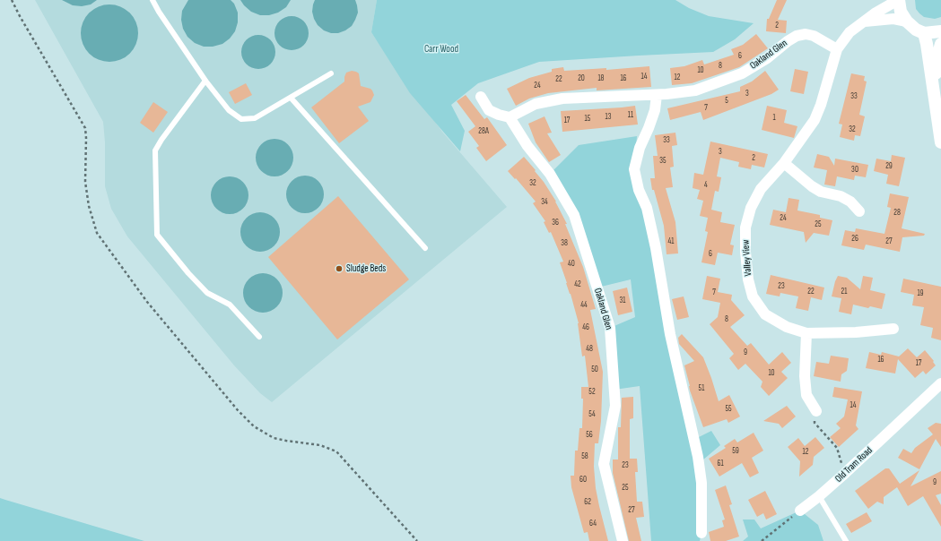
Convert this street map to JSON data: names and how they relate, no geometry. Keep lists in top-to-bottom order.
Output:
{
  "streets": {
    "street": ["Oakland Glen", "Valley View", "Old Tram Road"]
  },
  "crossings": [
    ["Oakland Glen", "Valley View"]
  ],
  "parks": ["Carr Wood"],
  "places": ["Sludge Beds"],
  "house_numbers": [
    "2",
    "6",
    "8",
    "10",
    "14",
    "12",
    "20",
    "18",
    "16",
    "22",
    "24",
    "3",
    "33",
    "5",
    "7",
    "11",
    "13",
    "1",
    "15",
    "17",
    "32",
    "28A",
    "33",
    "3",
    "2",
    "35",
    "29",
    "30",
    "32",
    "4",
    "34",
    "28",
    "24",
    "36",
    "25",
    "26",
    "41",
    "27",
    "38",
    "6",
    "40",
    "42",
    "23",
    "22",
    "21",
    "7",
    "19",
    "31",
    "44",
    "8",
    "46",
    "48",
    "9",
    "16",
    "17",
    "50",
    "10",
    "51",
    "52",
    "14",
    "55",
    "54",
    "56",
    "59",
    "12",
    "58",
    "61",
    "23",
    "60",
    "9",
    "25",
    "62",
    "27",
    "64"
  ]
}
